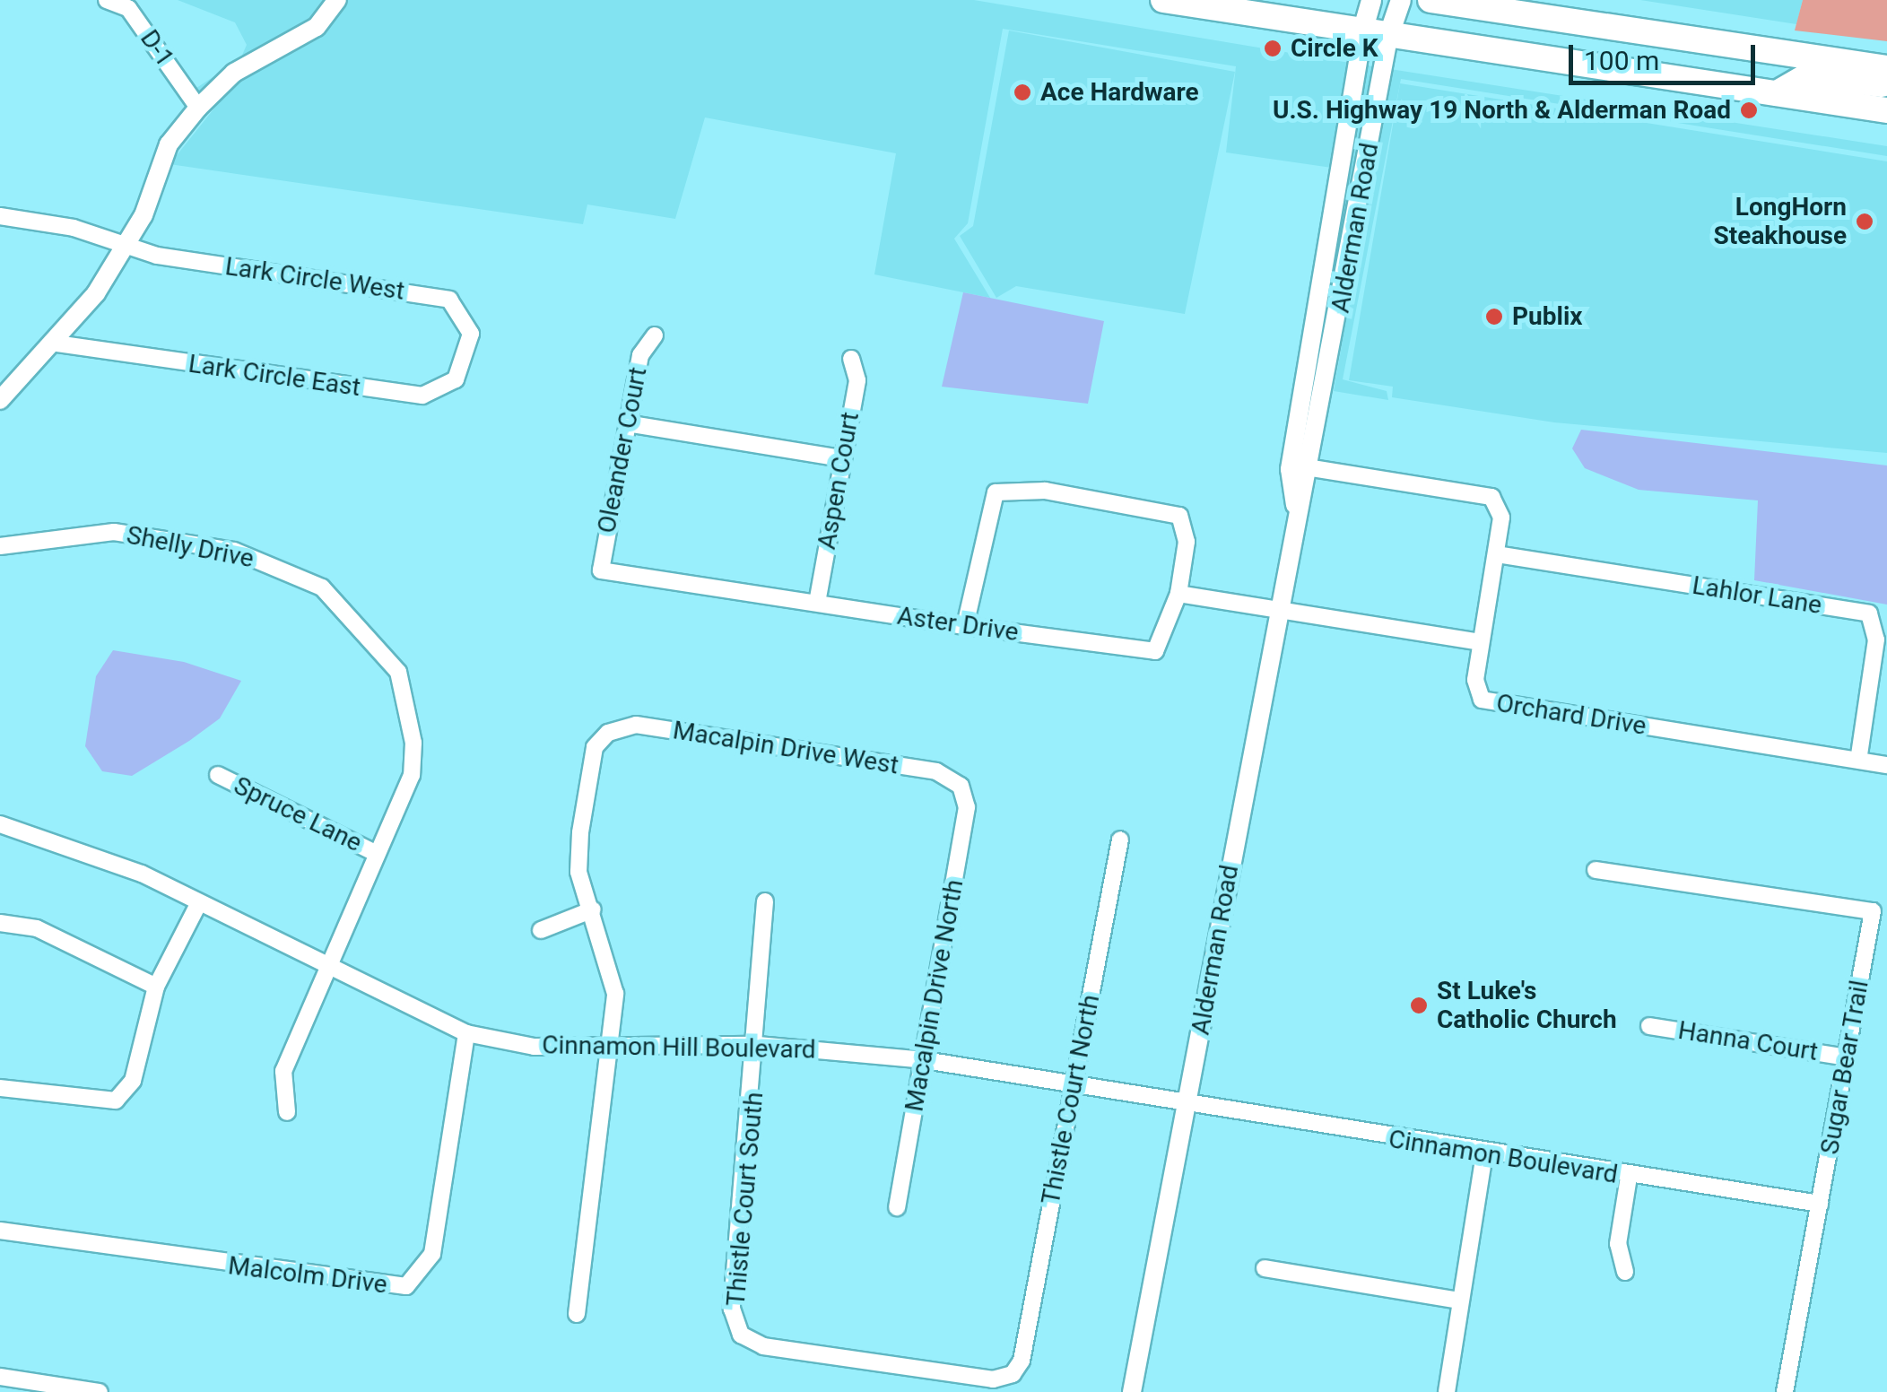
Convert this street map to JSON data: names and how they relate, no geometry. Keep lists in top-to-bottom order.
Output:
{
  "streets": {
    "main road": ["Alderman Road"],
    "street": [
      "D-1",
      "Lark Circle West",
      "Lark Circle East",
      "Oleander Court",
      "Aspen Court",
      "Shelly Drive",
      "Lahlor Lane",
      "Aster Drive",
      "Orchard Drive",
      "Macalpin Drive West",
      "Spruce Lane",
      "Macalpin Drive North",
      "Hanna Court",
      "Cinnamon Hill Boulevard",
      "Sugar Bear Trail",
      "Thistle Court North",
      "Cinnamon Boulevard",
      "Thistle Court South",
      "Malcolm Drive"
    ]
  },
  "crossings": [
    ["Alderman Road", "Orchard Drive"],
    ["Alderman Road", "Cinnamon Hill Boulevard"],
    ["Alderman Road", "Cinnamon Boulevard"],
    ["Lark Circle West", "Lark Circle East"],
    ["Oleander Court", "Aster Drive"],
    ["Aspen Court", "Aster Drive"],
    ["Shelly Drive", "Spruce Lane"],
    ["Shelly Drive", "Cinnamon Hill Boulevard"],
    ["Lahlor Lane", "Orchard Drive"],
    ["Macalpin Drive West", "Macalpin Drive North"],
    ["Macalpin Drive North", "Cinnamon Hill Boulevard"],
    ["Hanna Court", "Sugar Bear Trail"],
    ["Cinnamon Hill Boulevard", "Thistle Court North"],
    ["Cinnamon Hill Boulevard", "Cinnamon Boulevard"],
    ["Cinnamon Hill Boulevard", "Thistle Court South"],
    ["Cinnamon Hill Boulevard", "Malcolm Drive"],
    ["Sugar Bear Trail", "Cinnamon Boulevard"],
    ["Thistle Court North", "Thistle Court South"]
  ],
  "places": [
    "Circle K",
    "Ace Hardware",
    "U.S. Highway 19 North & Alderman Road",
    "LongHorn Steakhouse",
    "Publix",
    "St Luke's Catholic Church"
  ],
  "scale_bar": "100 m"
}
